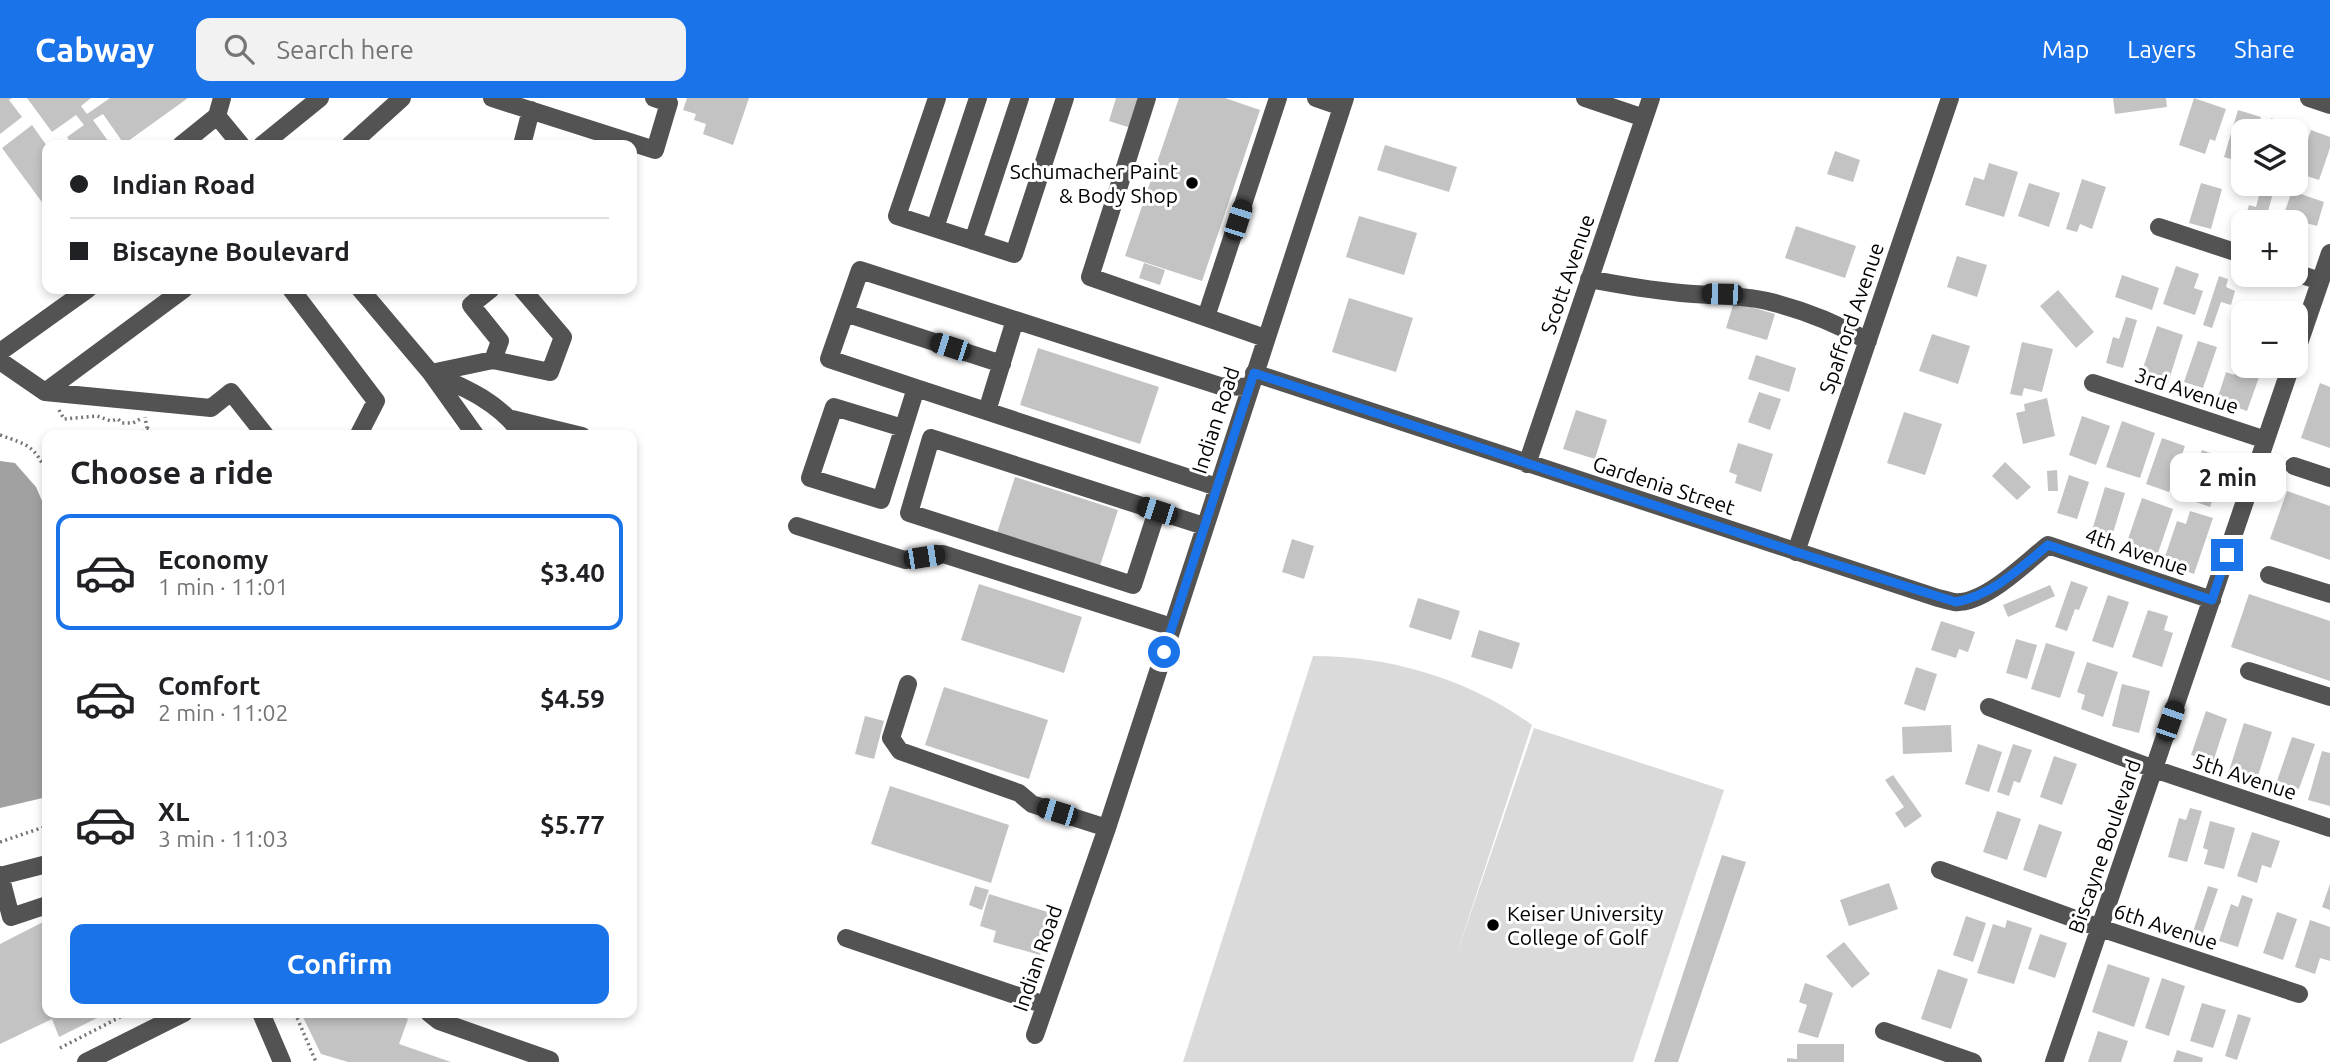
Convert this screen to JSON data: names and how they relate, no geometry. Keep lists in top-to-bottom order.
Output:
{
  "streets": {
    "street": [
      "Scott Avenue",
      "Spafford Avenue",
      "3rd Avenue",
      "Indian Road",
      "Gardenia Street",
      "4th Avenue",
      "5th Avenue",
      "Biscayne Boulevard",
      "6th Avenue"
    ]
  },
  "crossings": [
    ["Scott Avenue", "Gardenia Street"],
    ["Spafford Avenue", "Gardenia Street"],
    ["3rd Avenue", "Biscayne Boulevard"],
    ["Indian Road", "Gardenia Street"],
    ["Gardenia Street", "4th Avenue"],
    ["4th Avenue", "Biscayne Boulevard"],
    ["5th Avenue", "Biscayne Boulevard"],
    ["Biscayne Boulevard", "6th Avenue"]
  ],
  "places": ["Schumacher Paint & Body Shop", "Keiser University College of Golf"],
  "page": {
    "header": "Cabway",
    "search": "Search here",
    "nav": ["Map", "Layers", "Share"],
    "map_buttons": ["+", "−"],
    "banner": ["Indian Road", "Biscayne Boulevard"],
    "heading": "Choose a ride",
    "bubble": "2 min",
    "list": [
      {
        "name": "Economy",
        "note": "1 min · 11:01",
        "value": "$3.40"
      },
      {
        "name": "Comfort",
        "note": "2 min · 11:02",
        "value": "$4.59"
      },
      {
        "name": "XL",
        "note": "3 min · 11:03",
        "value": "$5.77"
      }
    ],
    "buttons": "Confirm"
  }
}
